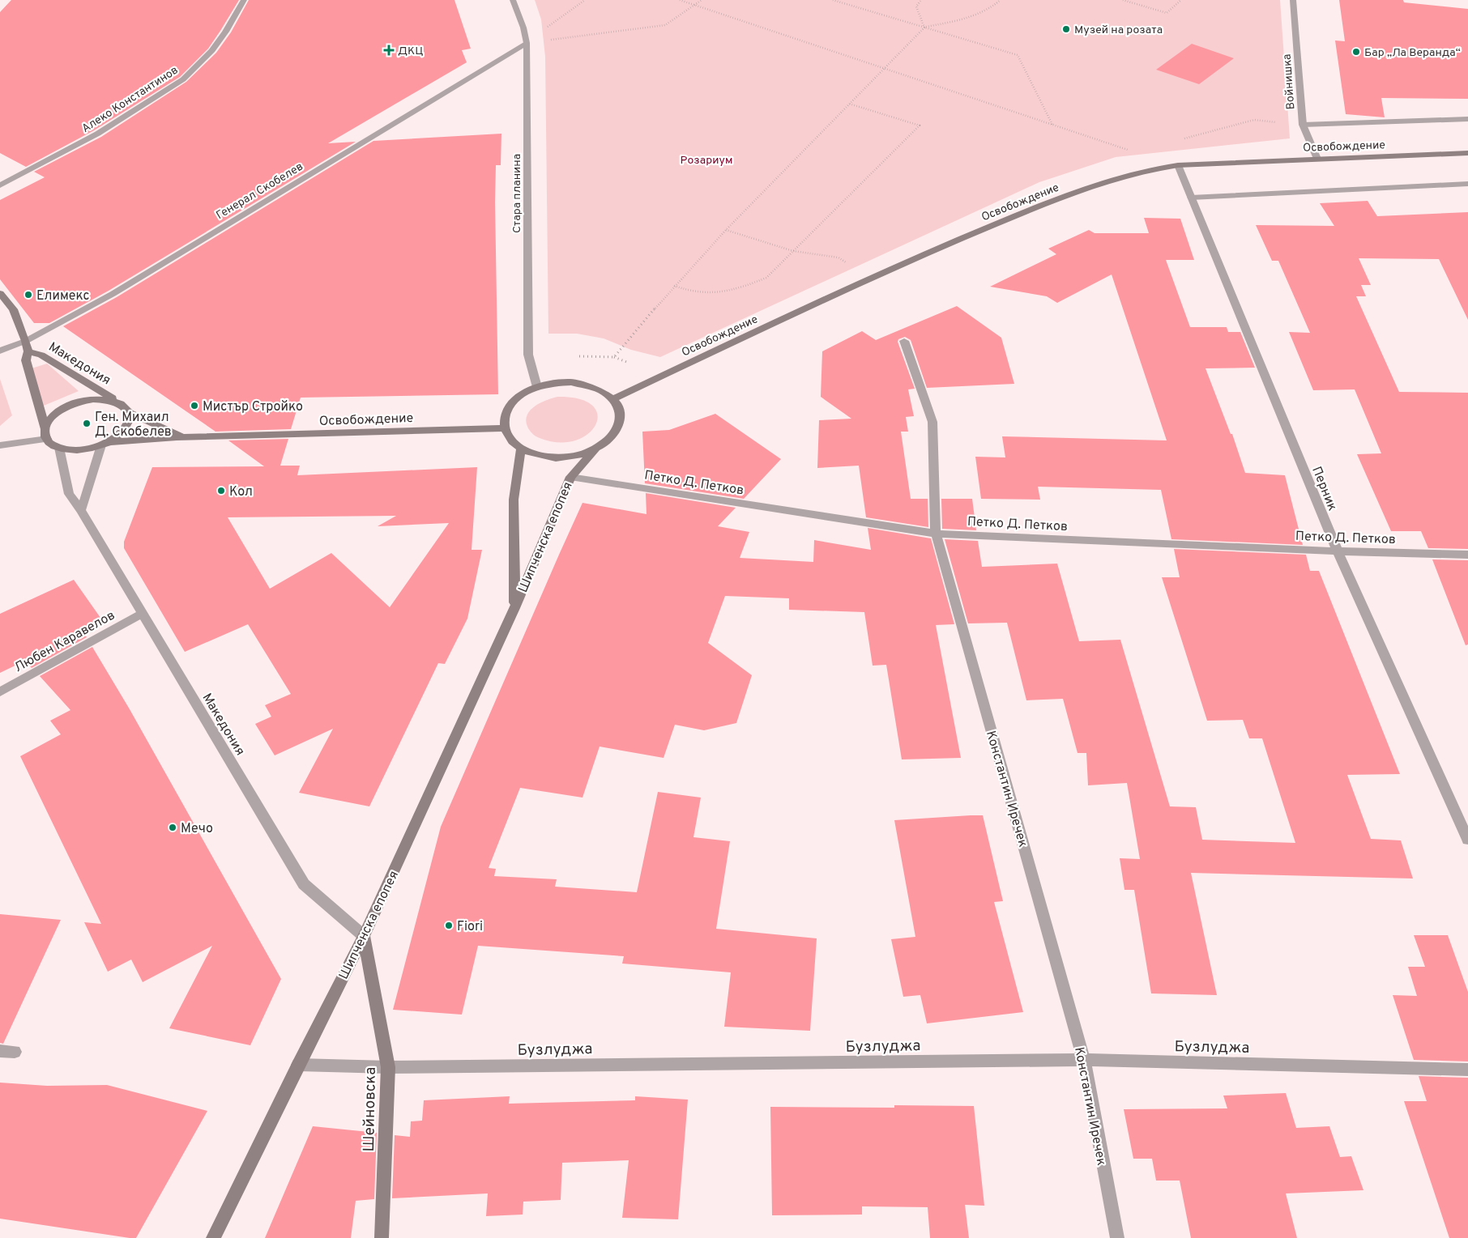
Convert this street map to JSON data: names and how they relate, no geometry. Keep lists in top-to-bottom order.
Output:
{
  "streets": {
    "main road": [
      "Освобождение",
      "Македония",
      "Шипченска епопея",
      "Шейновска"
    ],
    "street": [
      "Войнишка",
      "Алеко Константинов",
      "Генерал Скобелев",
      "Стара планина",
      "Петко Д. Петков",
      "Перник",
      "Любен Каравелов",
      "Константин Иречек",
      "Бузлуджа"
    ]
  },
  "crossings": [
    ["Войнишка", "Освобождение"],
    ["Освобождение", "Стара планина"],
    ["Освобождение", "Македония"],
    ["Освобождение", "Перник"],
    ["Освобождение", "Шипченска епопея"],
    ["Генерал Скобелев", "Стара планина"],
    ["Генерал Скобелев", "Македония"],
    ["Стара планина", "Шипченска епопея"],
    ["Македония", "Шипченска епопея"],
    ["Македония", "Любен Каравелов"],
    ["Македония", "Шейновска"],
    ["Петко Д. Петков", "Перник"],
    ["Петко Д. Петков", "Шипченска епопея"],
    ["Петко Д. Петков", "Константин Иречек"],
    ["Шипченска епопея", "Бузлуджа"],
    ["Шипченска епопея", "Шейновска"],
    ["Константин Иречек", "Бузлуджа"],
    ["Бузлуджа", "Шейновска"]
  ],
  "parks": ["Розариум"],
  "places": {
    "other": [
      "Музей на розата",
      "Бар „Ла Веранда“",
      "Елимекс",
      "Мистър Стройко",
      "Ген. Михаил Д. Скобелев",
      "Кол",
      "Мечо",
      "Fiori"
    ],
    "health": ["ДКЦ"]
  }
}
